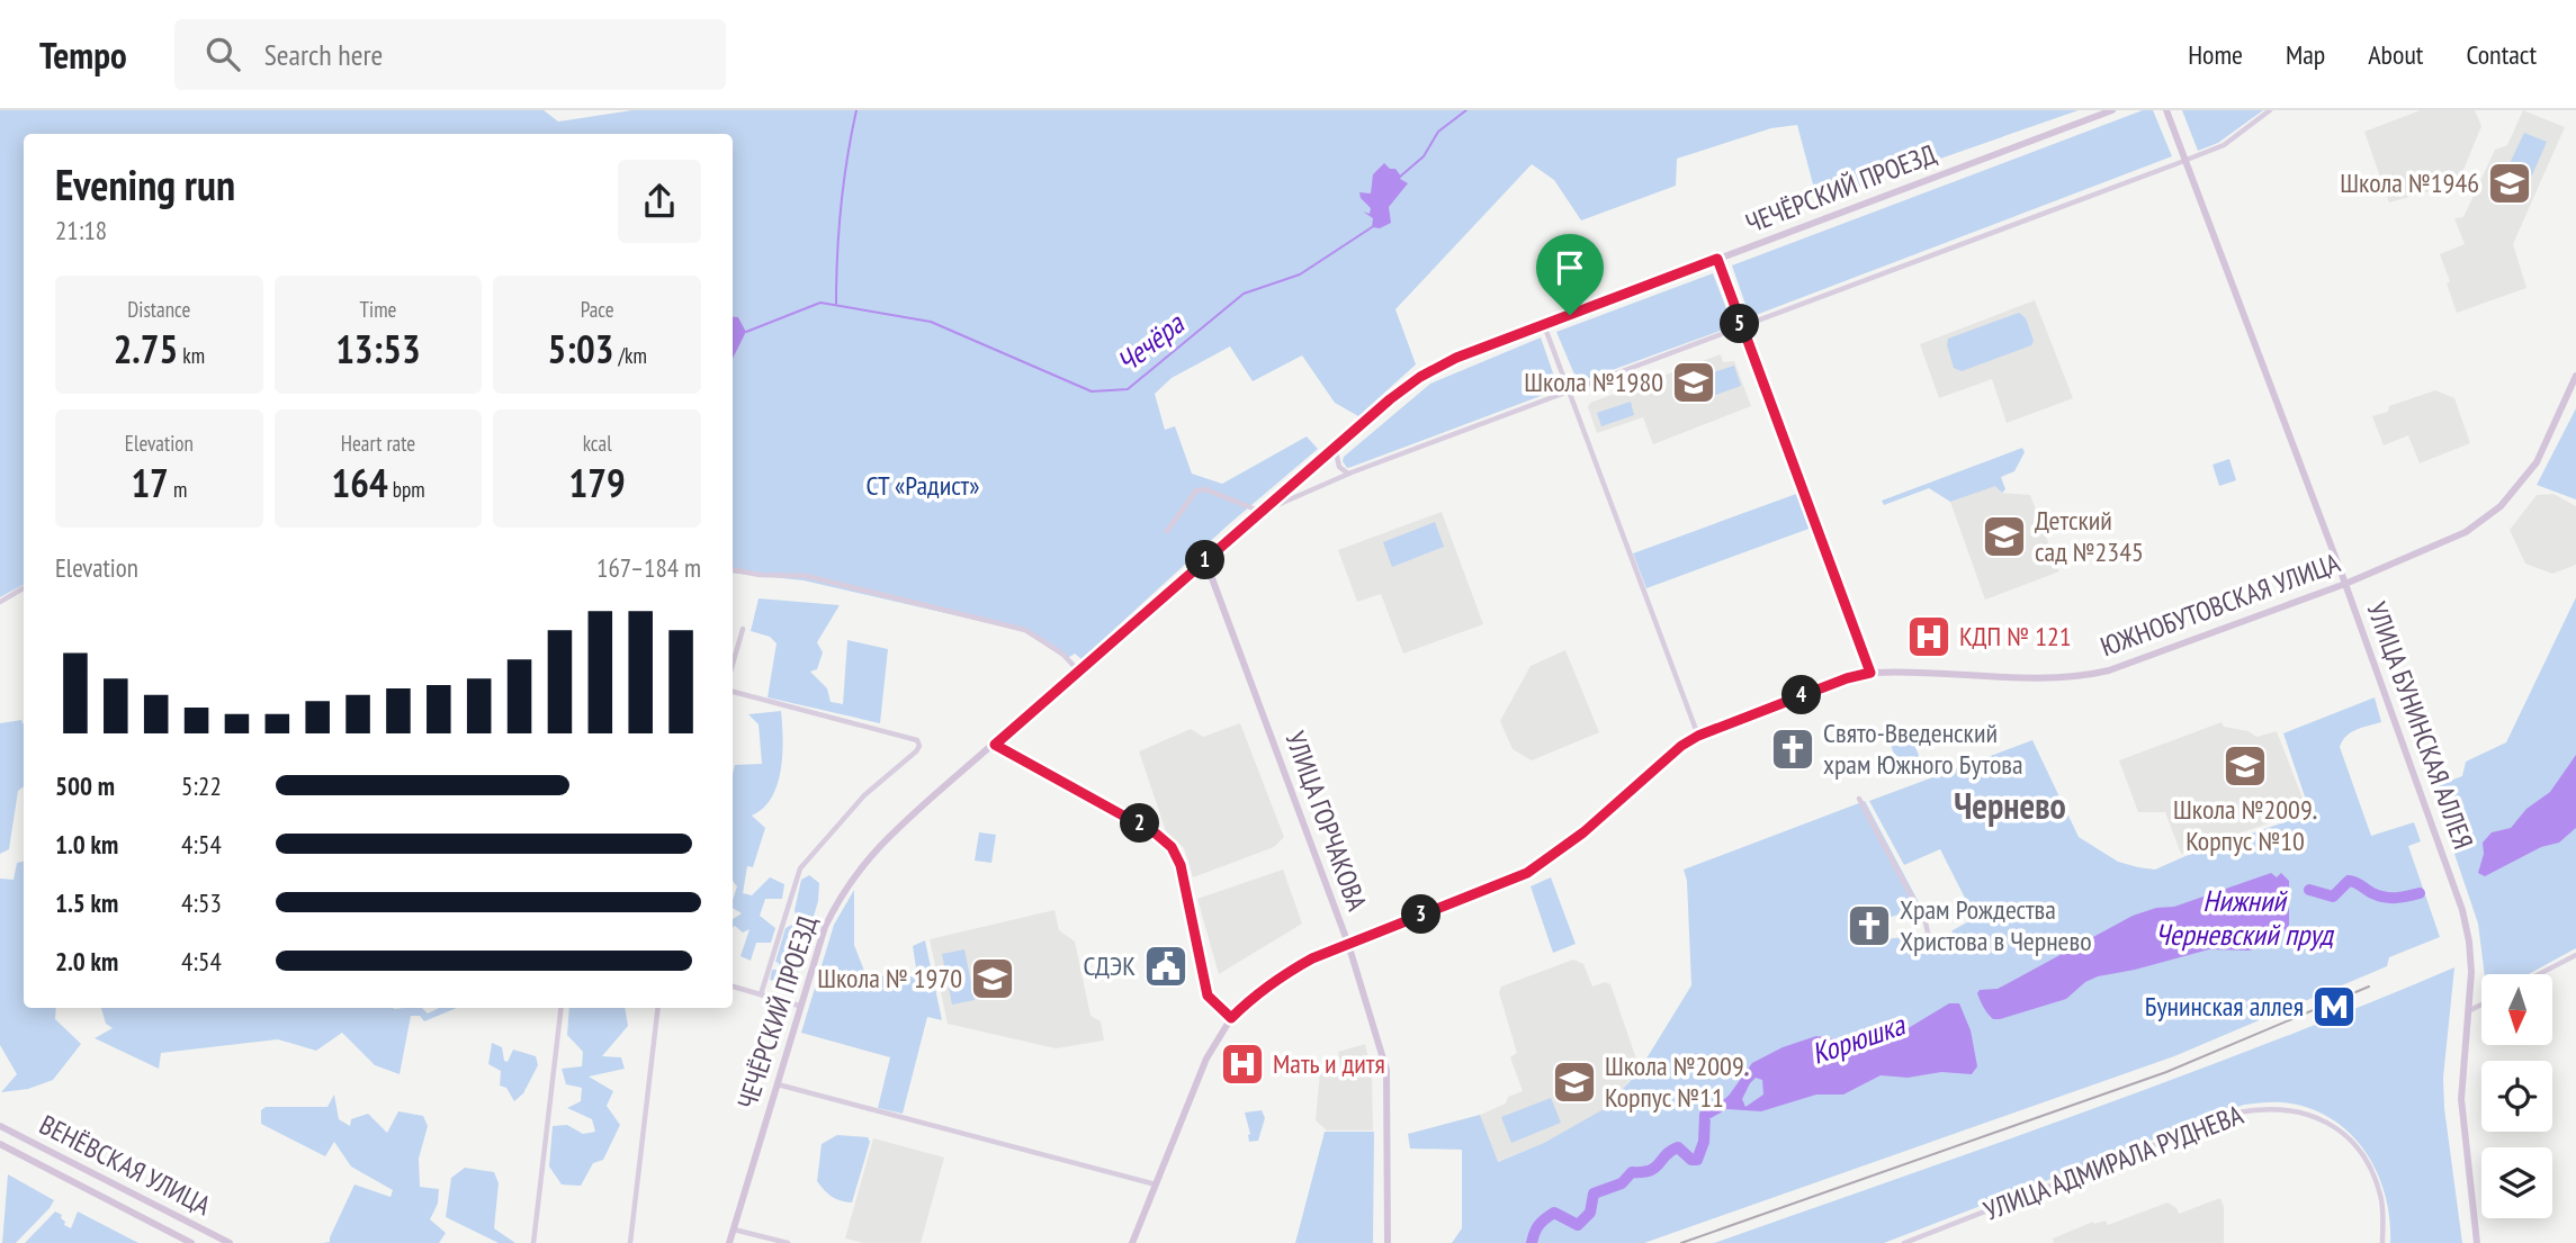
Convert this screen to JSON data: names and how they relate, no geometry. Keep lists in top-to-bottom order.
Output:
{
  "streets": {
    "street": [
      "ЧЕЧЁРСКИЙ ПРОЕЗД",
      "ЮЖНОБУТОВСКАЯ УЛИЦА",
      "УЛИЦА БУНИНСКАЯ АЛЛЕЯ",
      "УЛИЦА ГОРЧАКОВА",
      "УЛИЦА АДМИРАЛА РУДНЕВА",
      "ВЕНЁВСКАЯ УЛИЦА"
    ]
  },
  "crossings": [
    ["ЧЕЧЁРСКИЙ ПРОЕЗД", "УЛИЦА ГОРЧАКОВА"],
    ["ЮЖНОБУТОВСКАЯ УЛИЦА", "УЛИЦА БУНИНСКАЯ АЛЛЕЯ"],
    ["ЮЖНОБУТОВСКАЯ УЛИЦА", "УЛИЦА ГОРЧАКОВА"]
  ],
  "districts": ["Чернево"],
  "water": ["Чечёра", "Нижний Черневский пруд", "Корюшка"],
  "parks": ["СТ «Радист»"],
  "places": {
    "school or university": [
      "Школа №1946",
      "Школа №1980",
      "Детский сад №2345",
      "Школа №2009. Корпус №10",
      "Школа № 1970",
      "Школа №2009. Корпус №11"
    ],
    "hospital": ["КДП № 121", "Мать и дитя"],
    "church": ["Свято-Введенский храм Южного Бутова", "Храм Рождества Христова в Чернево"],
    "public building": ["СДЭК"],
    "metro station": ["Бунинская аллея"]
  },
  "north": "bottom",
  "page": {
    "header": "Tempo",
    "search": "Search here",
    "nav": [
      "Home",
      "Map",
      "About",
      "Contact"
    ],
    "heading": ["Evening run", "21:18"],
    "stats": [
      ["Distance", "2.75 km"],
      ["Time", "13:53"],
      ["Pace", "5:03 /km"],
      ["Elevation", "17 m"],
      ["Heart rate", "164 bpm"],
      ["kcal", "179"]
    ],
    "pins": [
      "5",
      "1",
      "4",
      "2",
      "3"
    ],
    "chart": ["Elevation", "167–184 m"],
    "list": [
      {
        "name": "500 m",
        "note": "5:22"
      },
      {
        "name": "1.0 km",
        "note": "4:54"
      },
      {
        "name": "1.5 km",
        "note": "4:53"
      },
      {
        "name": "2.0 km",
        "note": "4:54"
      }
    ]
  }
}
